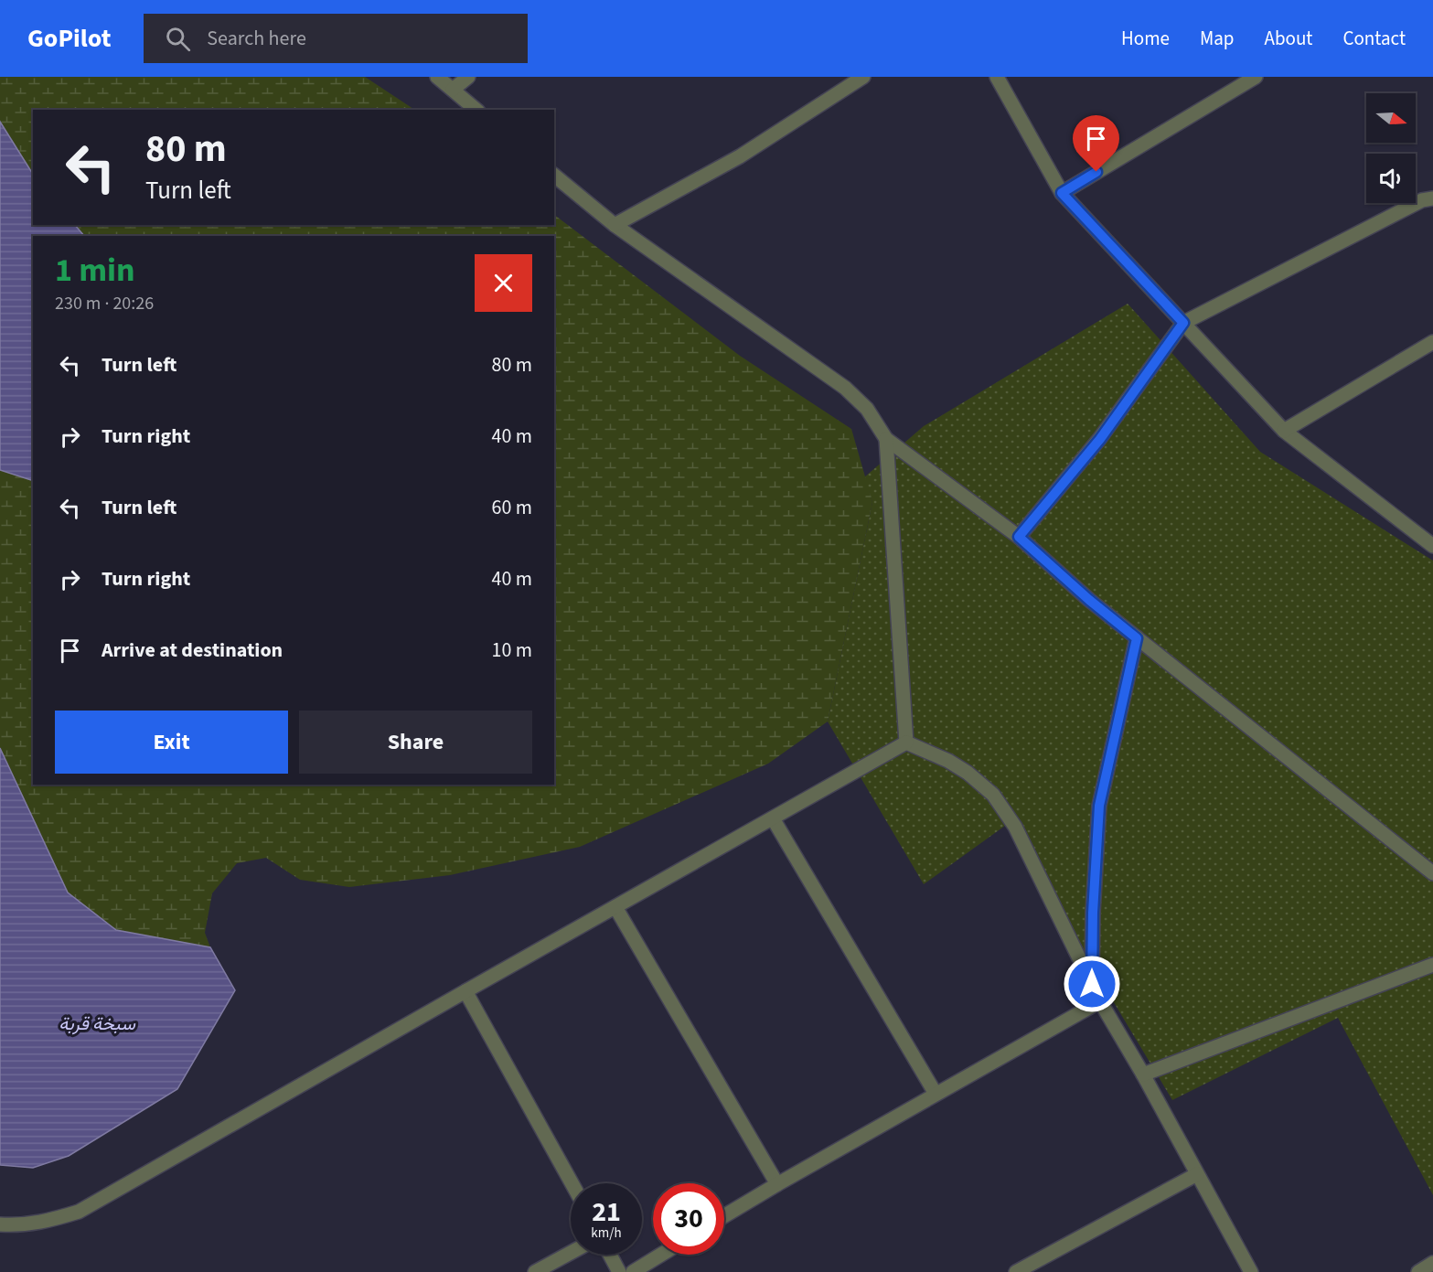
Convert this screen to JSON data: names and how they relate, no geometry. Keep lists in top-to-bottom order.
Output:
{
  "water": ["سبخة قربة"],
  "north": "right",
  "page": {
    "header": "GoPilot",
    "search": "Search here",
    "nav": [
      "Home",
      "Map",
      "About",
      "Contact"
    ],
    "turn": ["80 m", "Turn left"],
    "heading": ["1 min", "230 m · 20:26"],
    "list": [
      {
        "name": "Turn left",
        "value": "80 m"
      },
      {
        "name": "Turn right",
        "value": "40 m"
      },
      {
        "name": "Turn left",
        "value": "60 m"
      },
      {
        "name": "Turn right",
        "value": "40 m"
      },
      {
        "name": "Arrive at destination",
        "value": "10 m"
      }
    ],
    "buttons": ["Exit", "Share"],
    "speed": "21 km/h",
    "limit": "30"
  }
}
